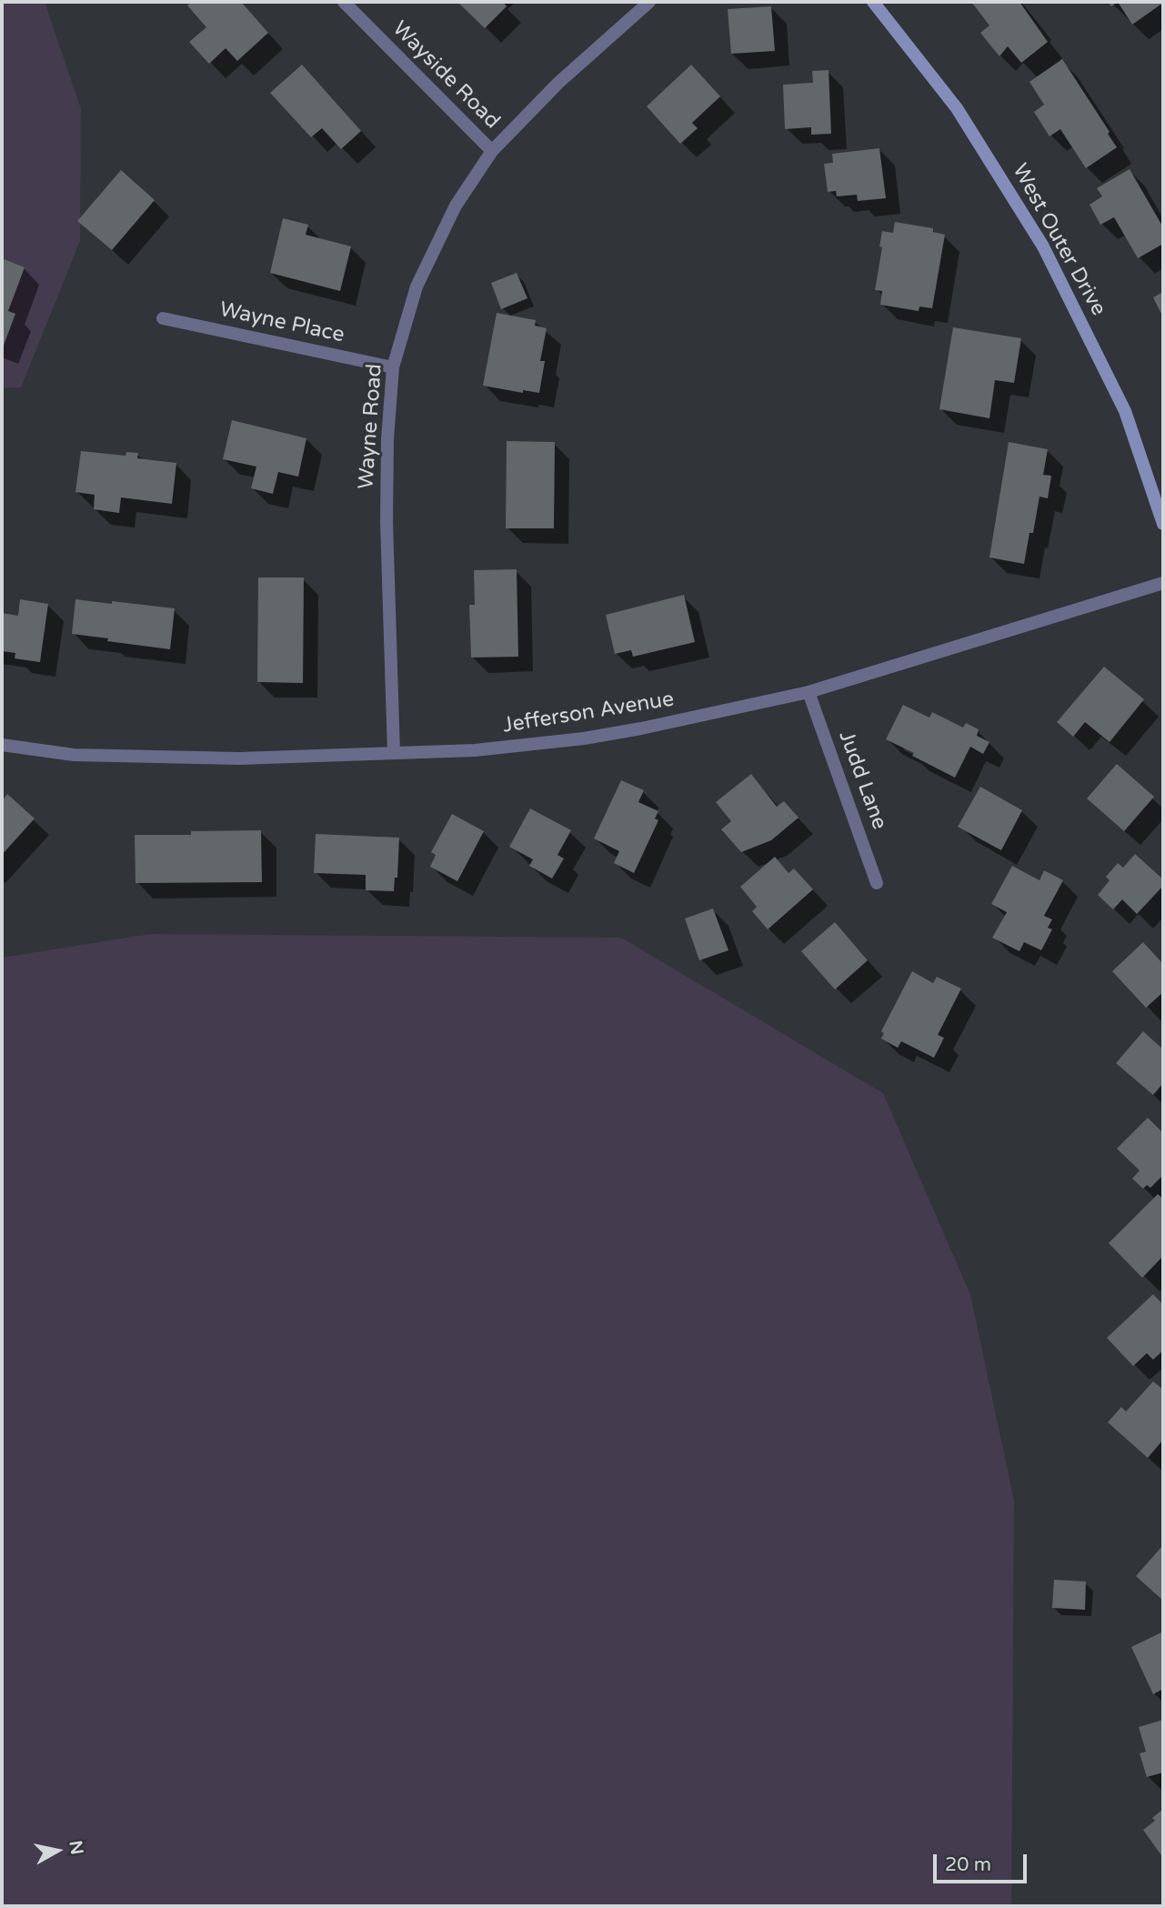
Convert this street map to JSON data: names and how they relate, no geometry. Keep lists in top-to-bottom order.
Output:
{
  "streets": {
    "street": [
      "Wayside Road",
      "West Outer Drive",
      "Wayne Place",
      "Wayne Road",
      "Jefferson Avenue",
      "Judd Lane"
    ]
  },
  "crossings": [
    ["Wayside Road", "Wayne Road"],
    ["Wayne Place", "Wayne Road"],
    ["Wayne Road", "Jefferson Avenue"],
    ["Jefferson Avenue", "Judd Lane"]
  ],
  "scale_bar": "20 m",
  "north": "right"
}
